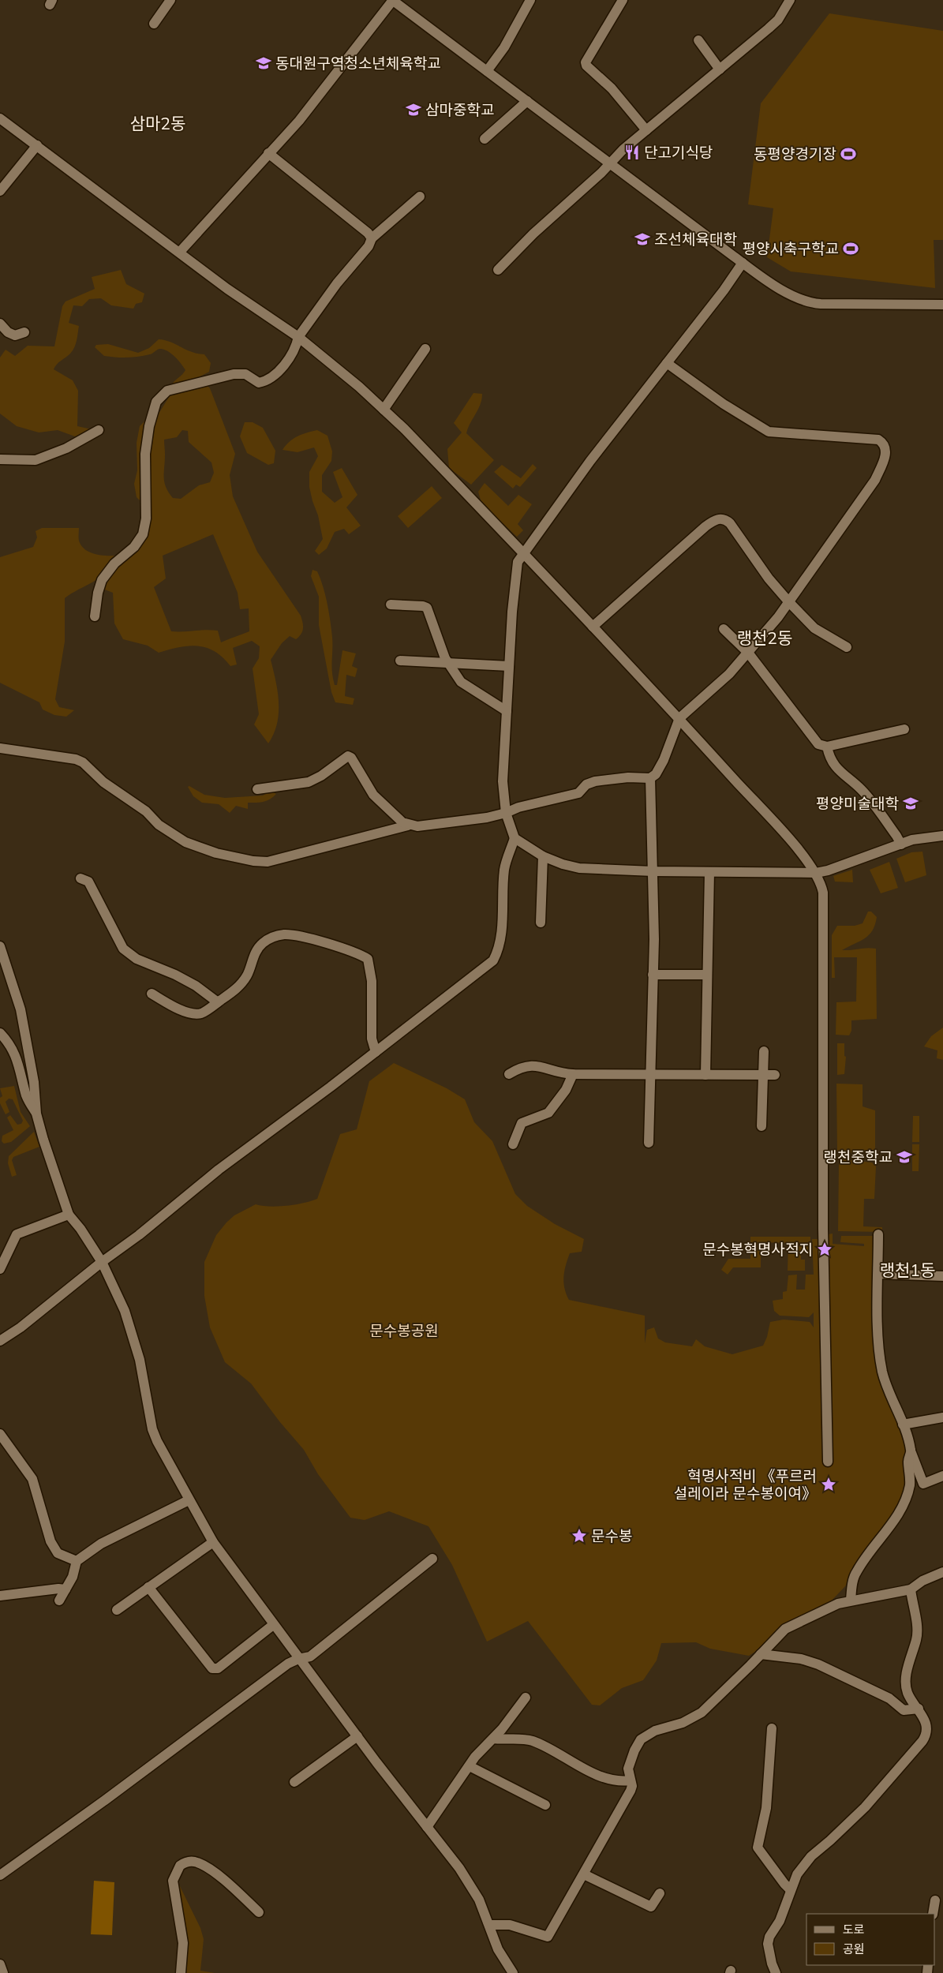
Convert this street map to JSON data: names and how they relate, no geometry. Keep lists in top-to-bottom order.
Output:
{
  "districts": ["삼마2동", "랭천2동", "랭천1동"],
  "parks": ["문수봉공원"],
  "places": {
    "school or university": [
      "동대원구역청소년체육학교",
      "삼마중학교",
      "조선체육대학",
      "평양미술대학",
      "랭천중학교"
    ],
    "restaurant": ["단고기식당"],
    "sports": ["동평양경기장", "평양시축구학교"],
    "place": ["문수봉혁명사적지", "혁명사적비 《푸르러 설레이라 문수봉이여》", "문수봉"]
  },
  "legend": ["도로", "공원"]
}
